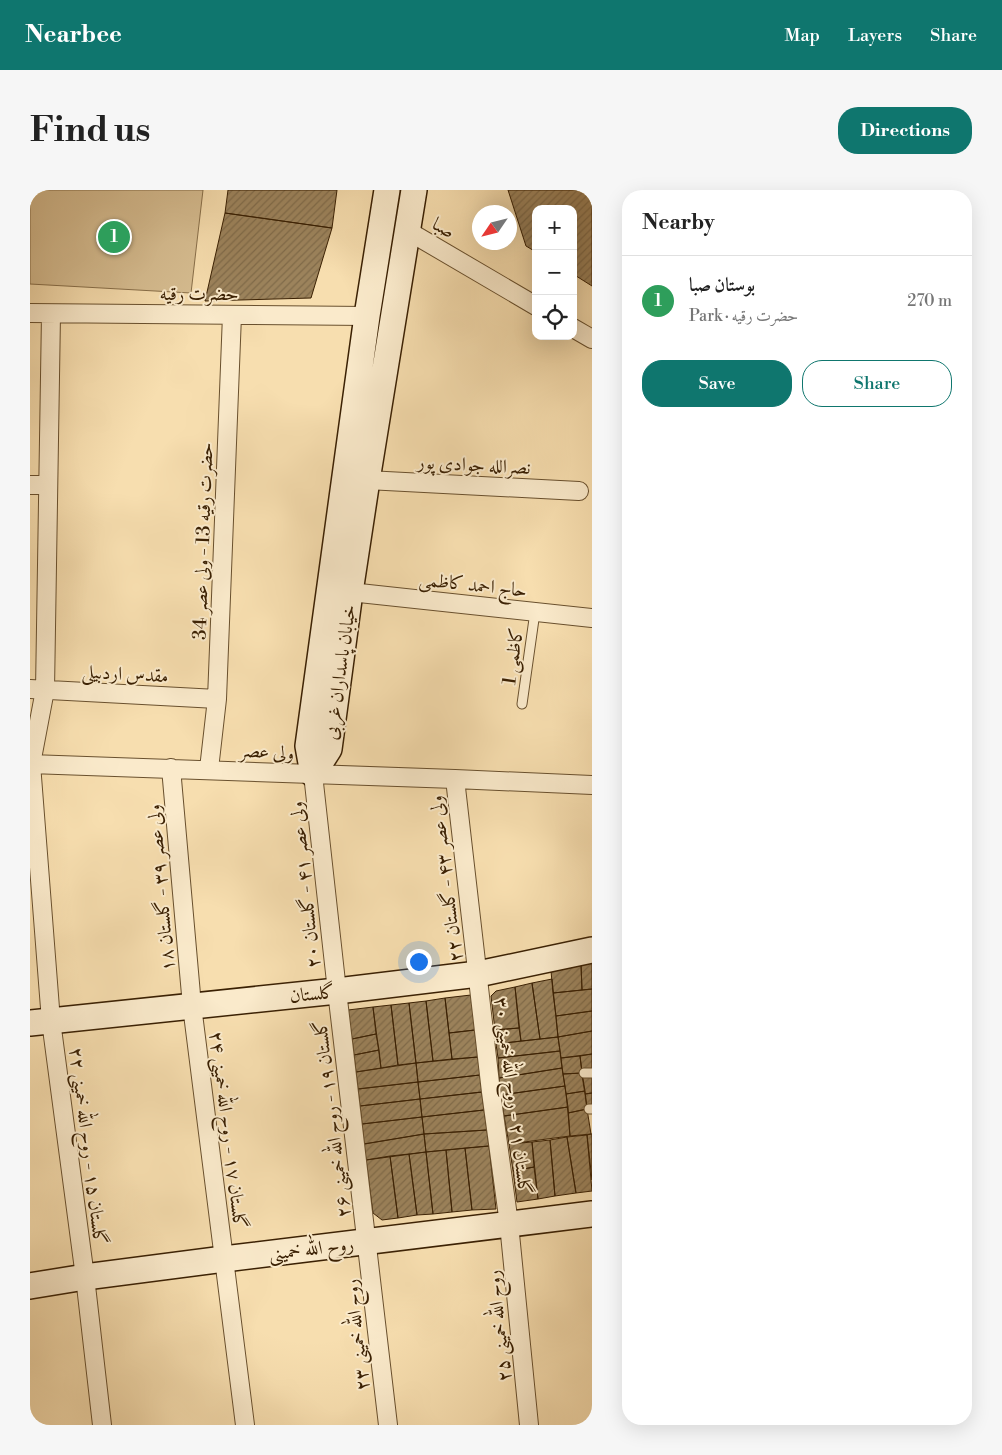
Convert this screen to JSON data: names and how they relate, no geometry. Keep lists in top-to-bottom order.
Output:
{
  "streets": {
    "street": [
      "صبا",
      "حضرت رقیه",
      "نصرالله جوادی پور",
      "حضرت رقیه 13 - ولی عصر 34",
      "حاج احمد کاظمی",
      "خیابان پاسداران غربی",
      "مقدس اردبیلی",
      "ولی عصر",
      "ولی عصر ۴۳ - گلستان ۲۲",
      "ولی عصر ۴۱ - گلستان ۲۰",
      "ولی عصر ۳۹ - گلستان ۱۸",
      "گلستان",
      "گلستان ۲۱ - روح الله خمینی ۳۰",
      "گلستان ۱۹ - روح الله خمینی ۲۶",
      "گلستان ۱۷ - روح الله خمینی ۲۴",
      "گلستان ۱۵ - روح الله خمینی ۲۲",
      "روح الله خمینی",
      "روح الله خمینی ۲۵",
      "روح الله خمینی ۲۳"
    ],
    "lane": ["کاظمی 1"]
  },
  "crossings": [
    ["صبا", "خیابان پاسداران غربی"],
    ["حضرت رقیه", "حضرت رقیه 13 - ولی عصر 34"],
    ["حضرت رقیه", "خیابان پاسداران غربی"],
    ["حضرت رقیه", "گلستان ۱۵ - روح الله خمینی ۲۲"],
    ["نصرالله جوادی پور", "خیابان پاسداران غربی"],
    ["حضرت رقیه 13 - ولی عصر 34", "مقدس اردبیلی"],
    ["حضرت رقیه 13 - ولی عصر 34", "ولی عصر"],
    ["حاج احمد کاظمی", "کاظمی 1"],
    ["حاج احمد کاظمی", "خیابان پاسداران غربی"],
    ["خیابان پاسداران غربی", "ولی عصر"],
    ["خیابان پاسداران غربی", "ولی عصر ۴۱ - گلستان ۲۰"],
    ["مقدس اردبیلی", "گلستان ۱۵ - روح الله خمینی ۲۲"],
    ["ولی عصر", "ولی عصر ۴۳ - گلستان ۲۲"],
    ["ولی عصر", "ولی عصر ۴۱ - گلستان ۲۰"],
    ["ولی عصر", "ولی عصر ۳۹ - گلستان ۱۸"],
    ["ولی عصر", "گلستان ۱۵ - روح الله خمینی ۲۲"],
    ["ولی عصر ۴۳ - گلستان ۲۲", "گلستان"],
    ["ولی عصر ۴۳ - گلستان ۲۲", "گلستان ۲۱ - روح الله خمینی ۳۰"],
    ["ولی عصر ۴۱ - گلستان ۲۰", "گلستان"],
    ["ولی عصر ۴۱ - گلستان ۲۰", "گلستان ۱۹ - روح الله خمینی ۲۶"],
    ["ولی عصر ۳۹ - گلستان ۱۸", "گلستان"],
    ["ولی عصر ۳۹ - گلستان ۱۸", "گلستان ۱۷ - روح الله خمینی ۲۴"],
    ["گلستان", "گلستان ۲۱ - روح الله خمینی ۳۰"],
    ["گلستان", "گلستان ۱۹ - روح الله خمینی ۲۶"],
    ["گلستان", "گلستان ۱۷ - روح الله خمینی ۲۴"],
    ["گلستان", "گلستان ۱۵ - روح الله خمینی ۲۲"],
    ["گلستان ۲۱ - روح الله خمینی ۳۰", "روح الله خمینی"],
    ["گلستان ۲۱ - روح الله خمینی ۳۰", "روح الله خمینی ۲۵"],
    ["گلستان ۱۹ - روح الله خمینی ۲۶", "روح الله خمینی"],
    ["گلستان ۱۹ - روح الله خمینی ۲۶", "روح الله خمینی ۲۳"],
    ["گلستان ۱۷ - روح الله خمینی ۲۴", "روح الله خمینی"],
    ["گلستان ۱۵ - روح الله خمینی ۲۲", "روح الله خمینی"],
    ["روح الله خمینی", "روح الله خمینی ۲۵"],
    ["روح الله خمینی", "روح الله خمینی ۲۳"]
  ],
  "north": "bottom left",
  "page": {
    "header": "Nearbee",
    "nav": ["Map", "Layers", "Share"],
    "buttons": [
      "Directions",
      ["Save", "Share"]
    ],
    "title": "Find us",
    "heading": "Nearby",
    "map_buttons": ["+", "−"],
    "pins": "1",
    "list": [
      {
        "mark": "1",
        "name": "بوستان صبا",
        "note": "Park · حضرت رقیه",
        "value": "270 m"
      }
    ]
  }
}
